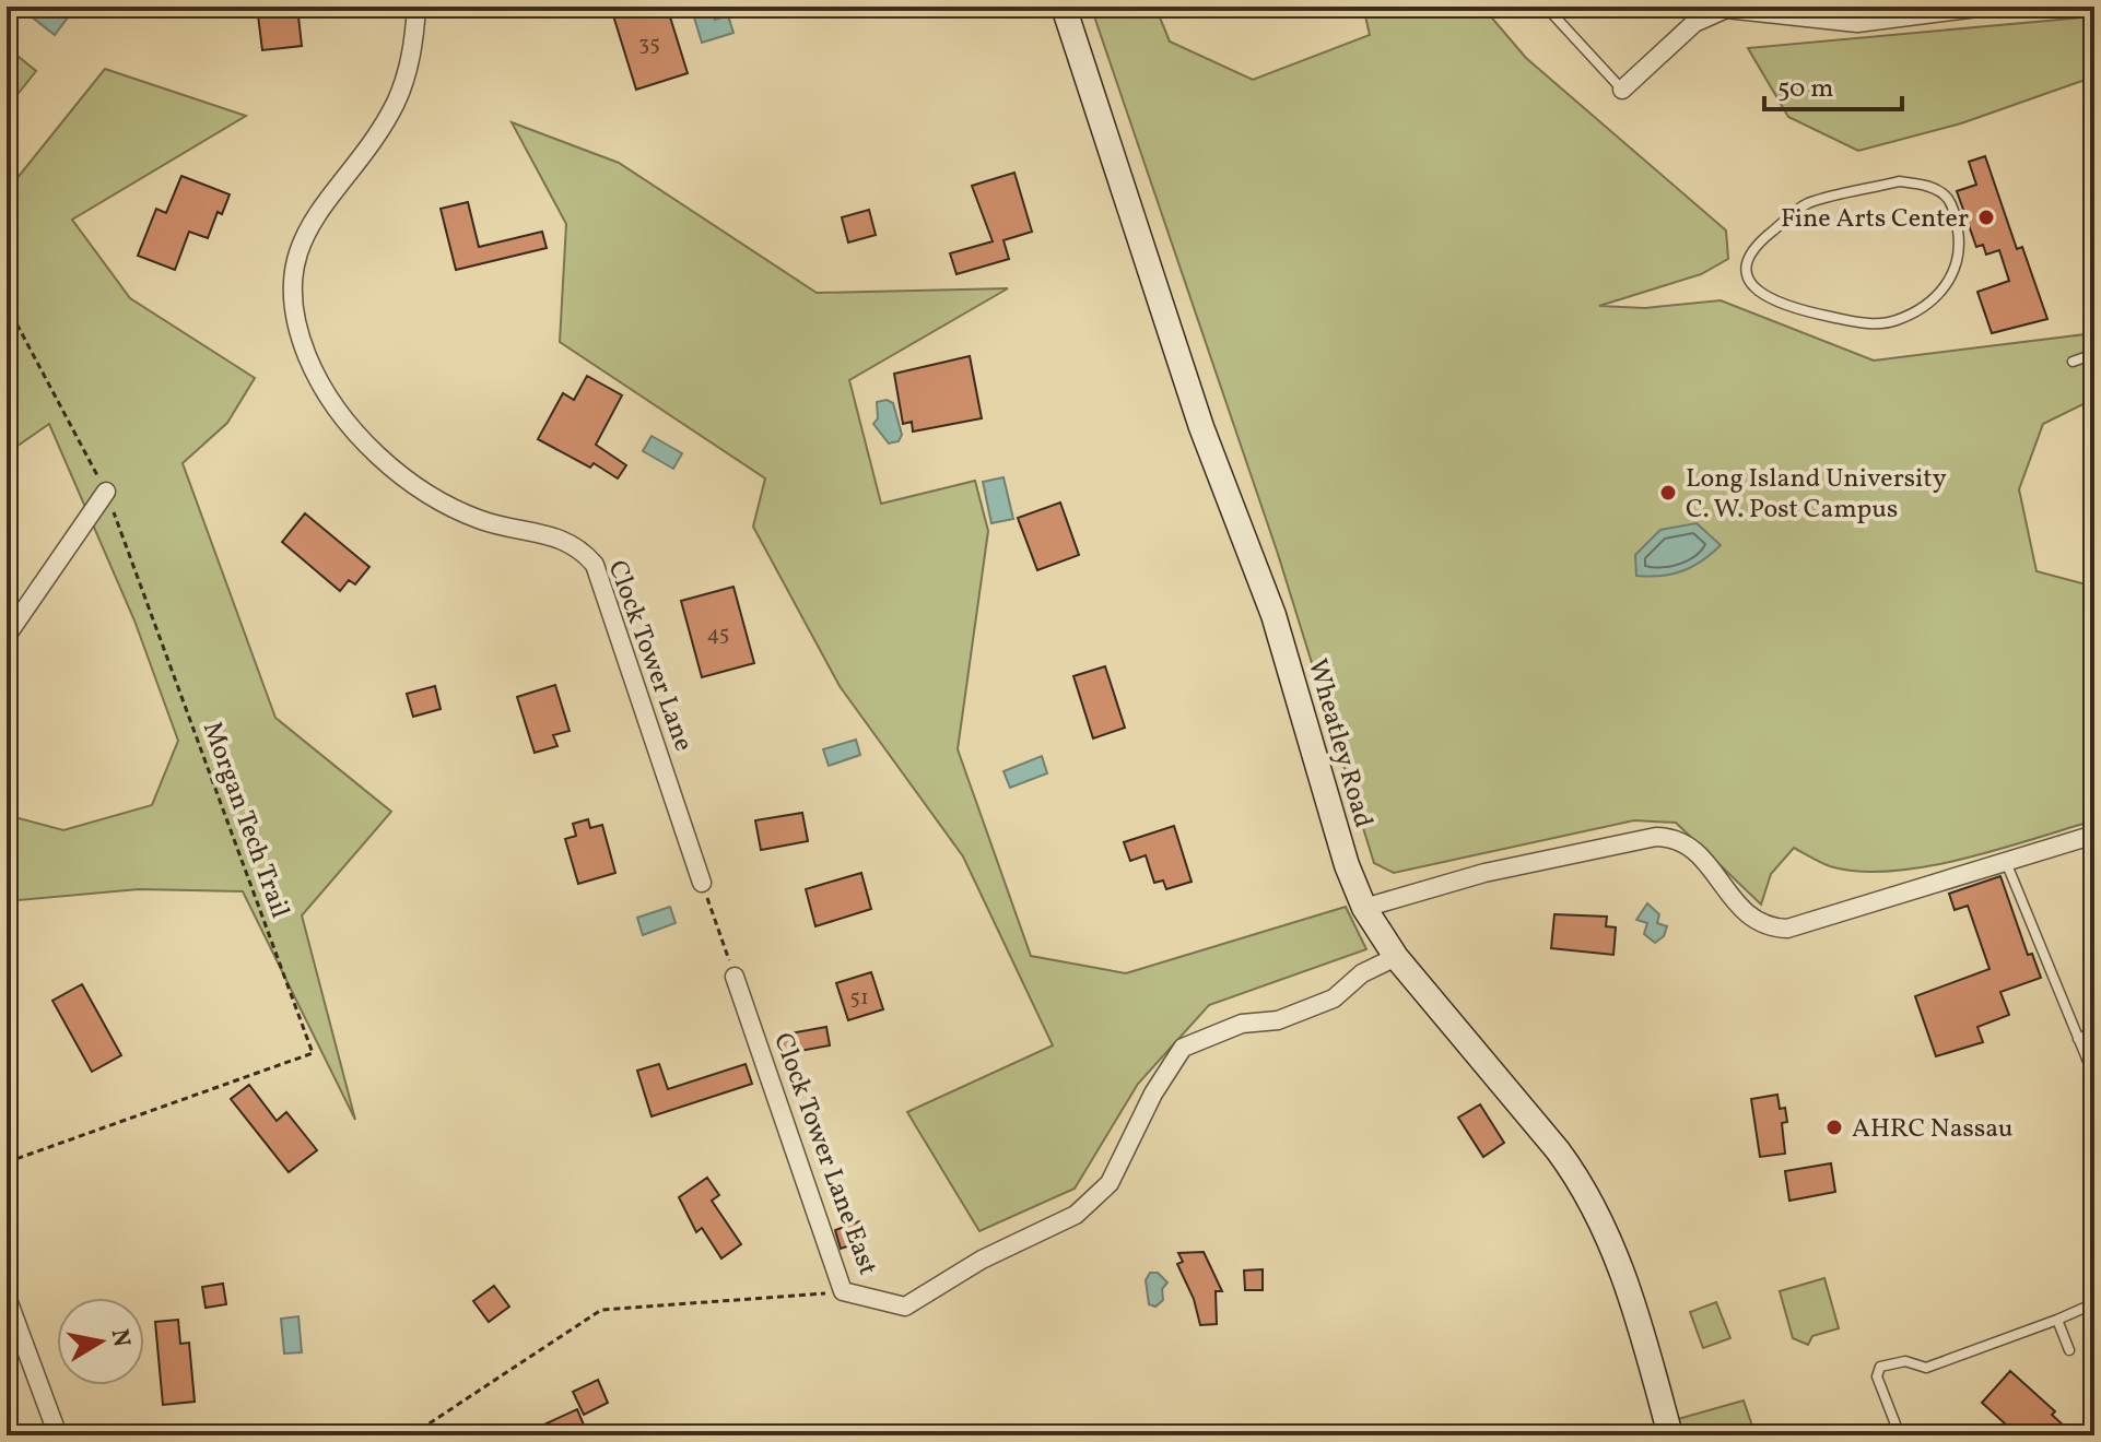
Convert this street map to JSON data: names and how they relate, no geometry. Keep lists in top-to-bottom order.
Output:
{
  "streets": {
    "main road": ["Wheatley Road"],
    "street": ["Clock Tower Lane", "Clock Tower Lane East"],
    "path": ["Morgan Tech Trail"]
  },
  "crossings": [
    ["Wheatley Road", "Clock Tower Lane East"]
  ],
  "places": ["Fine Arts Center", "Long Island University C. W. Post Campus", "AHRC Nassau"],
  "house_numbers": ["35", "45", "51"],
  "scale_bar": "50 m",
  "north": "right"
}
